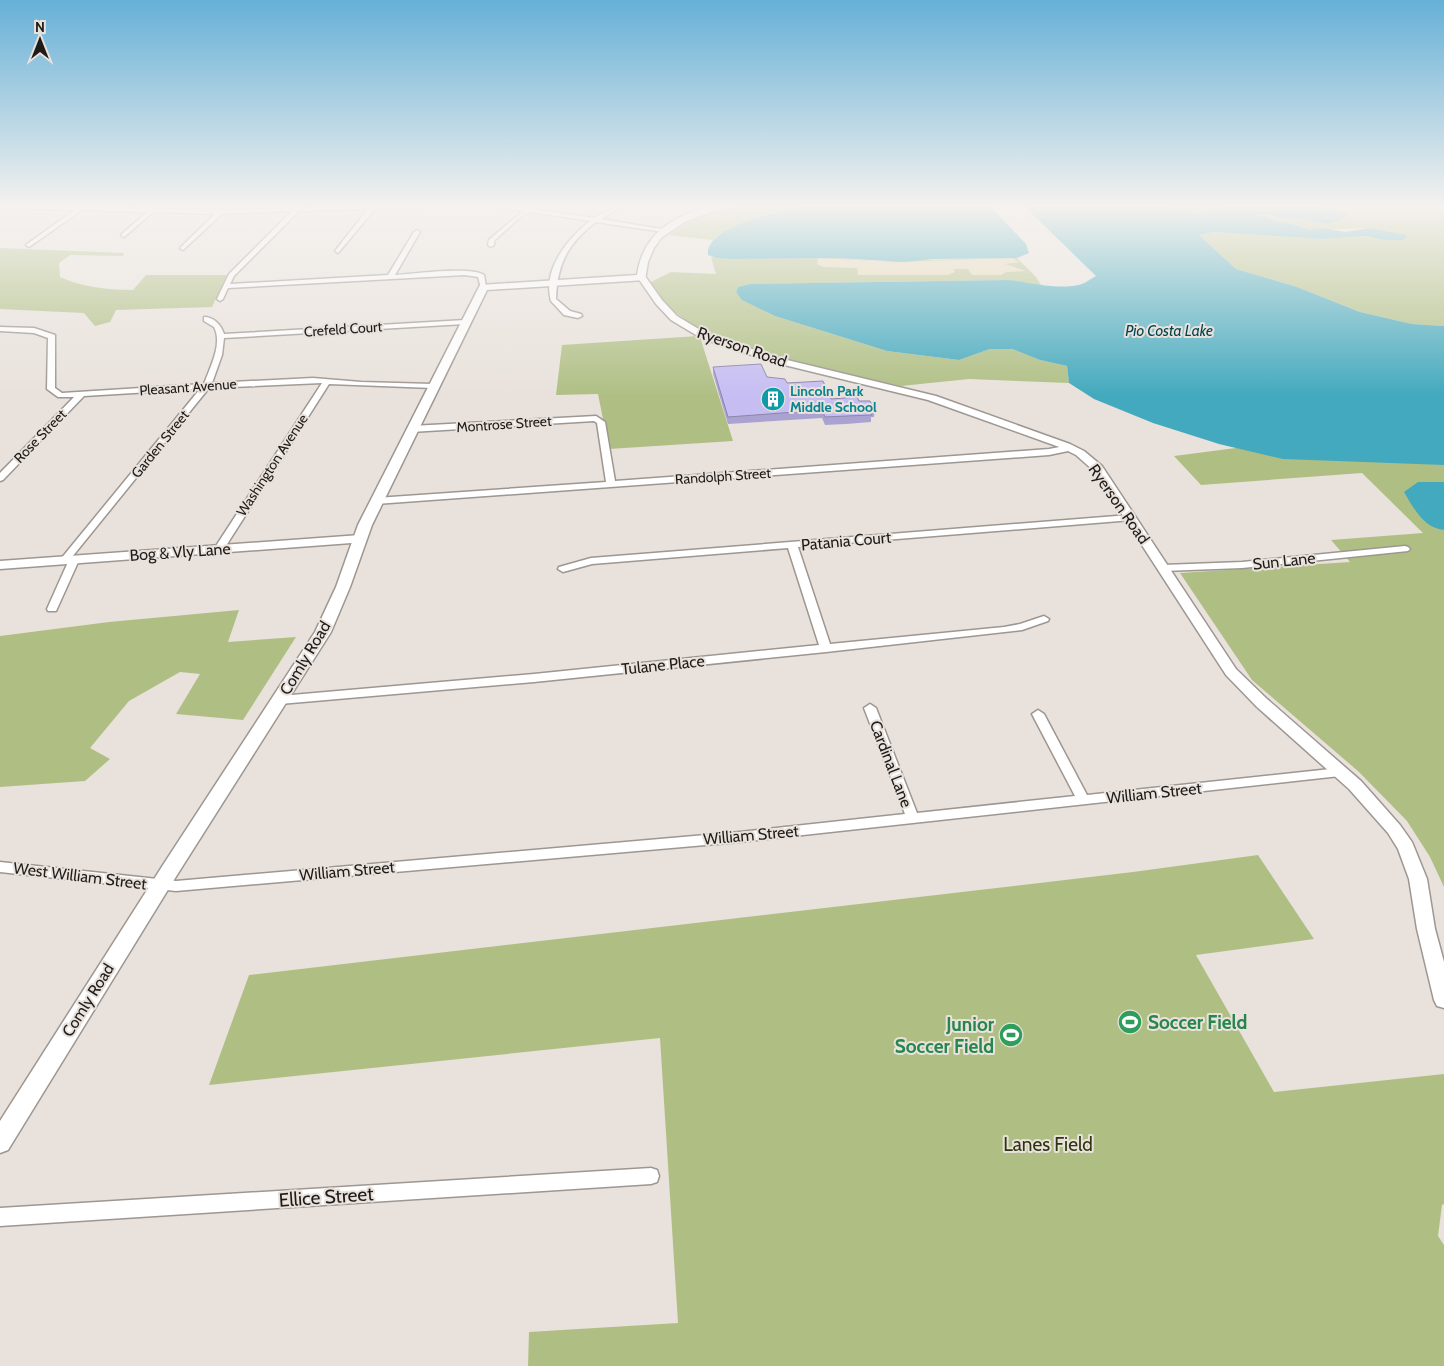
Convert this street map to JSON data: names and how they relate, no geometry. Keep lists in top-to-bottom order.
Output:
{
  "streets": {
    "main road": ["Comly Road"],
    "street": [
      "Crefeld Court",
      "Ryerson Road",
      "Pleasant Avenue",
      "Montrose Street",
      "Rose Street",
      "Garden Street",
      "Washington Avenue",
      "Randolph Street",
      "Patania Court",
      "Bog & Vly Lane",
      "Sun Lane",
      "Tulane Place",
      "Cardinal Lane",
      "William Street",
      "West William Street",
      "Ellice Street"
    ]
  },
  "crossings": [
    ["Crefeld Court", "Garden Street"],
    ["Crefeld Court", "Comly Road"],
    ["Ryerson Road", "Randolph Street"],
    ["Ryerson Road", "Patania Court"],
    ["Ryerson Road", "Sun Lane"],
    ["Ryerson Road", "William Street"],
    ["Pleasant Avenue", "Rose Street"],
    ["Pleasant Avenue", "Garden Street"],
    ["Pleasant Avenue", "Washington Avenue"],
    ["Pleasant Avenue", "Comly Road"],
    ["Montrose Street", "Randolph Street"],
    ["Montrose Street", "Comly Road"],
    ["Garden Street", "Bog & Vly Lane"],
    ["Washington Avenue", "Bog & Vly Lane"],
    ["Randolph Street", "Comly Road"],
    ["Bog & Vly Lane", "Comly Road"],
    ["Comly Road", "Tulane Place"],
    ["Comly Road", "William Street"],
    ["Comly Road", "West William Street"],
    ["Cardinal Lane", "William Street"],
    ["William Street", "West William Street"]
  ],
  "water": ["Pio Costa Lake"],
  "parks": ["Lanes Field"],
  "places": {
    "building": ["Lincoln Park Middle School"],
    "sports": ["Soccer Field", "Junior Soccer Field"]
  },
  "north": "top"
}
